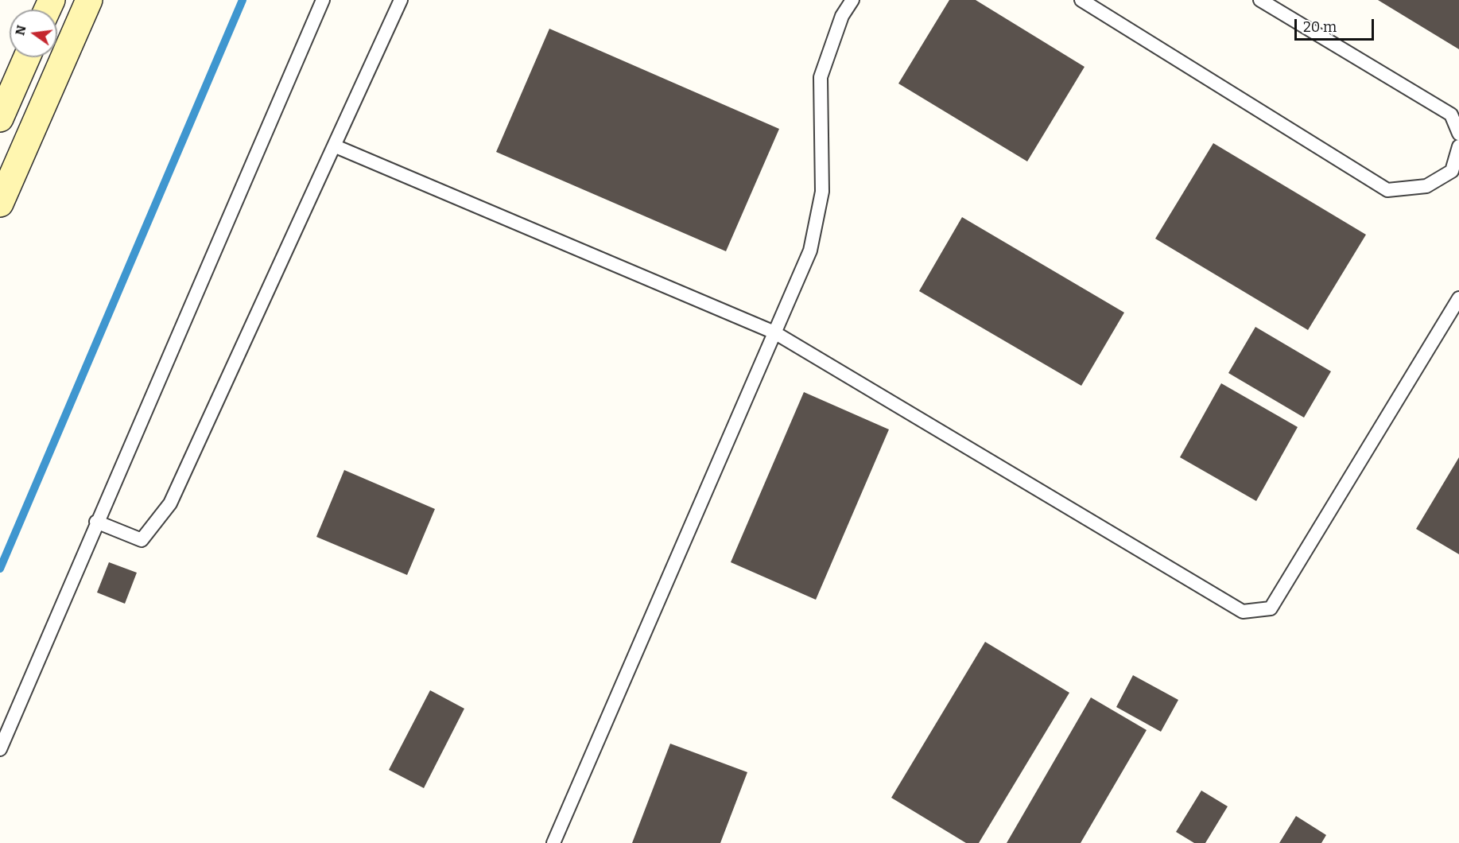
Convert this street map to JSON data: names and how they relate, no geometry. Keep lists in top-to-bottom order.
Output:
{
  "scale_bar": "20 m",
  "north": "left"
}
